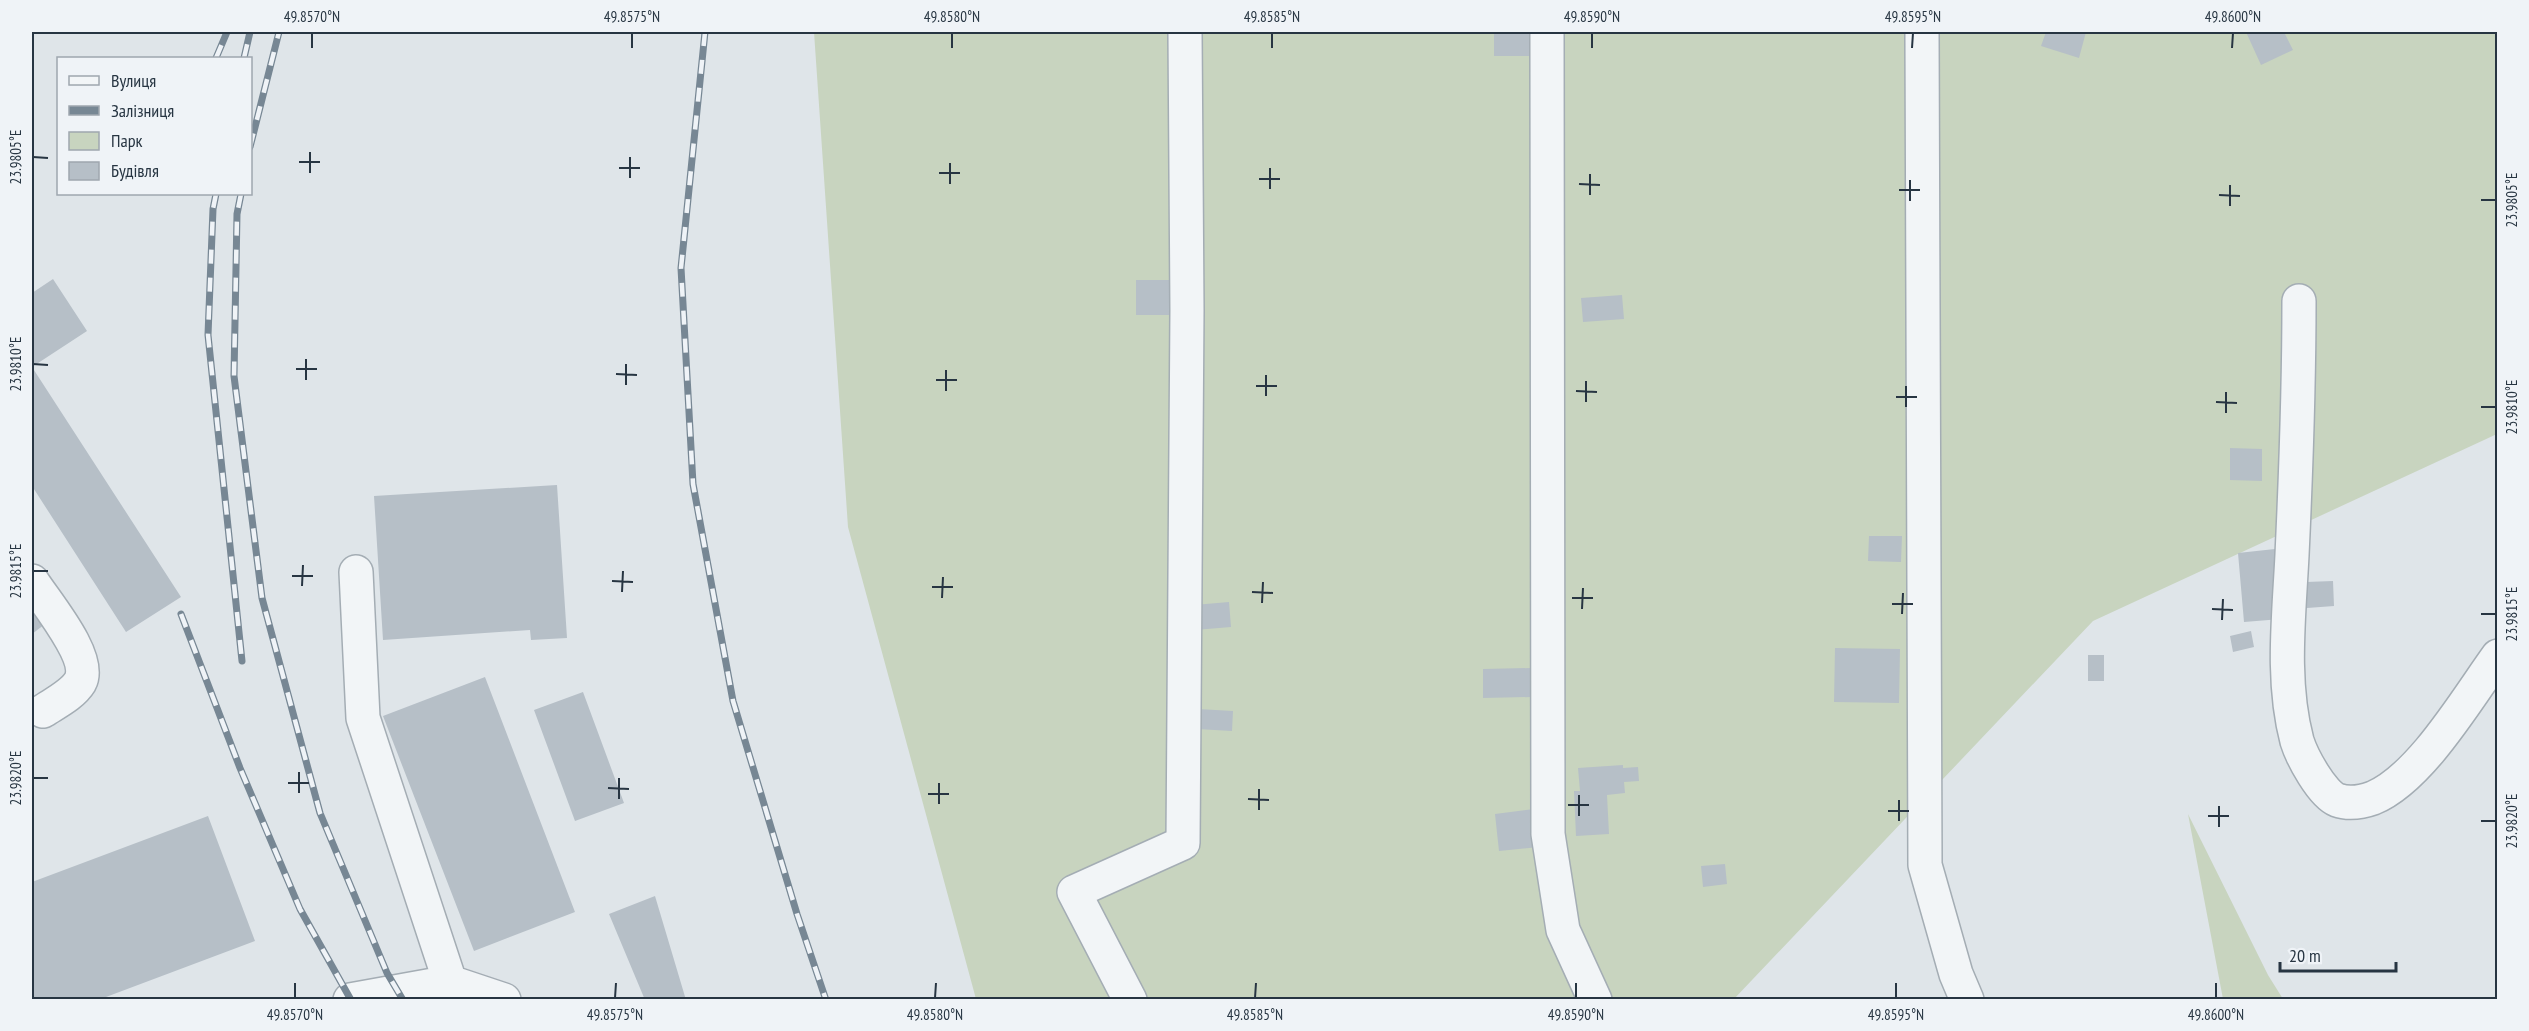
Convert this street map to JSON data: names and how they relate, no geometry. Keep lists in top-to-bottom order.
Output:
{
  "legend": [
    "Вулиця",
    "Залізниця",
    "Парк",
    "Будівля"
  ],
  "scale_bar": "20 m",
  "coordinates": [
    "49.8570°N",
    "49.8575°N",
    "49.8580°N",
    "49.8585°N",
    "49.8590°N",
    "49.8595°N",
    "49.8600°N",
    "23.9805°E",
    "23.9810°E",
    "23.9815°E",
    "23.9820°E"
  ]
}
